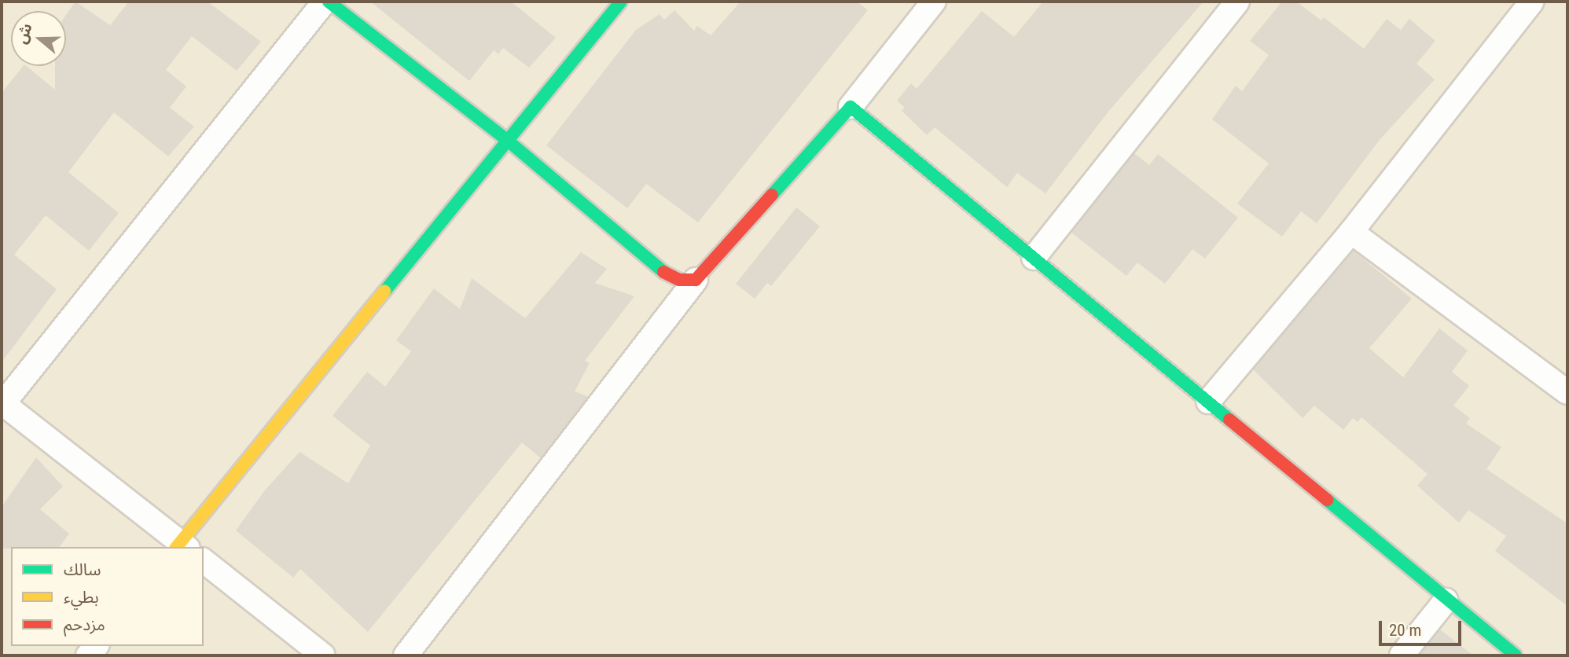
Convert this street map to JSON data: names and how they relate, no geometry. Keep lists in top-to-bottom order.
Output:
{
  "legend": ["سالك", "بطيء", "مزدحم"],
  "scale_bar": "20 m",
  "north": "left"
}
